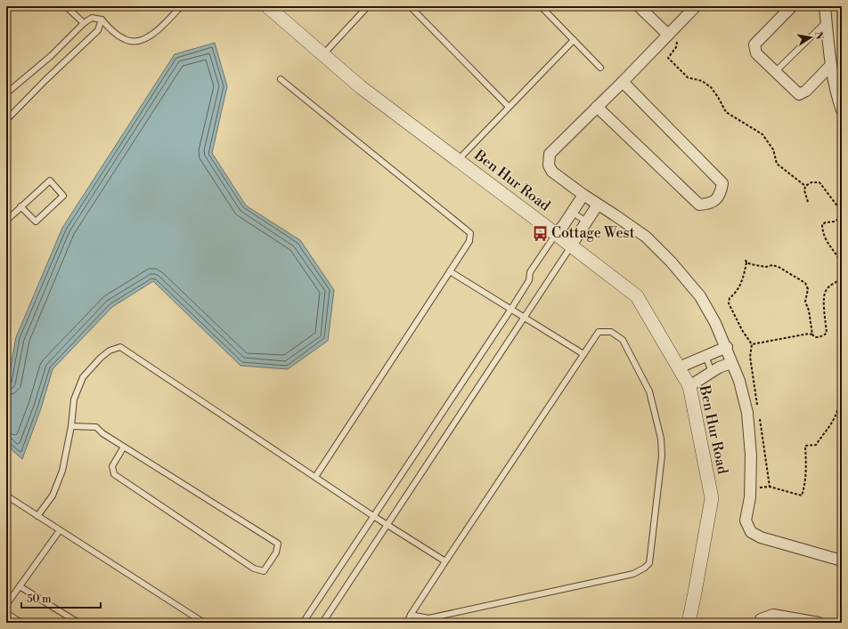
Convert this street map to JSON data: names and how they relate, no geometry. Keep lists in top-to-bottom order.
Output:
{
  "streets": {
    "street": ["Ben Hur Road"]
  },
  "places": {
    "bus stop": ["Cottage West"]
  },
  "scale_bar": "50 m",
  "north": "right"
}
